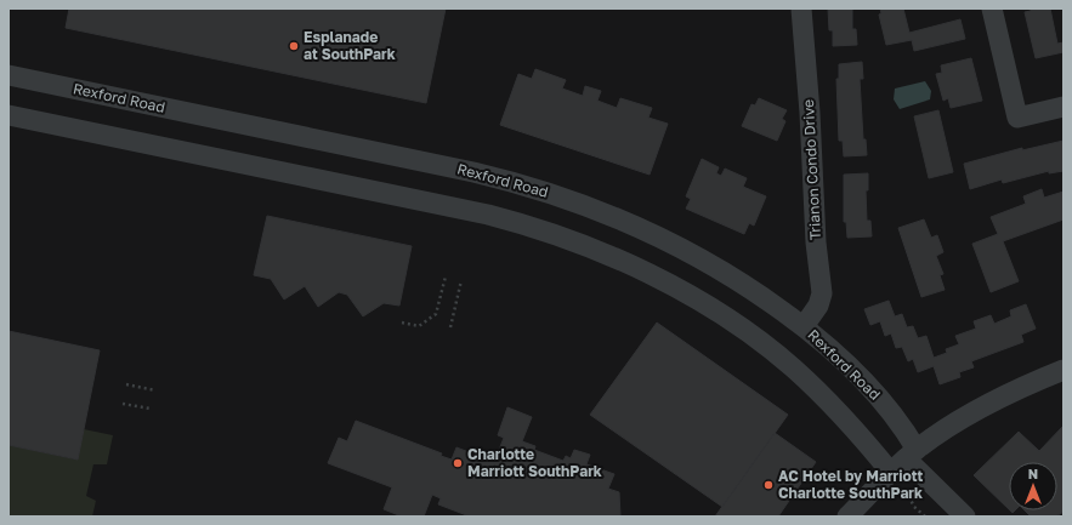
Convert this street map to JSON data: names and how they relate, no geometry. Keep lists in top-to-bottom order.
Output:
{
  "streets": {
    "street": ["Rexford Road", "Trianon Condo Drive"]
  },
  "crossings": [
    ["Rexford Road", "Trianon Condo Drive"]
  ],
  "places": ["Esplanade at SouthPark", "Charlotte Marriott SouthPark", "AC Hotel by Marriott Charlotte SouthPark"],
  "north": "top"
}
